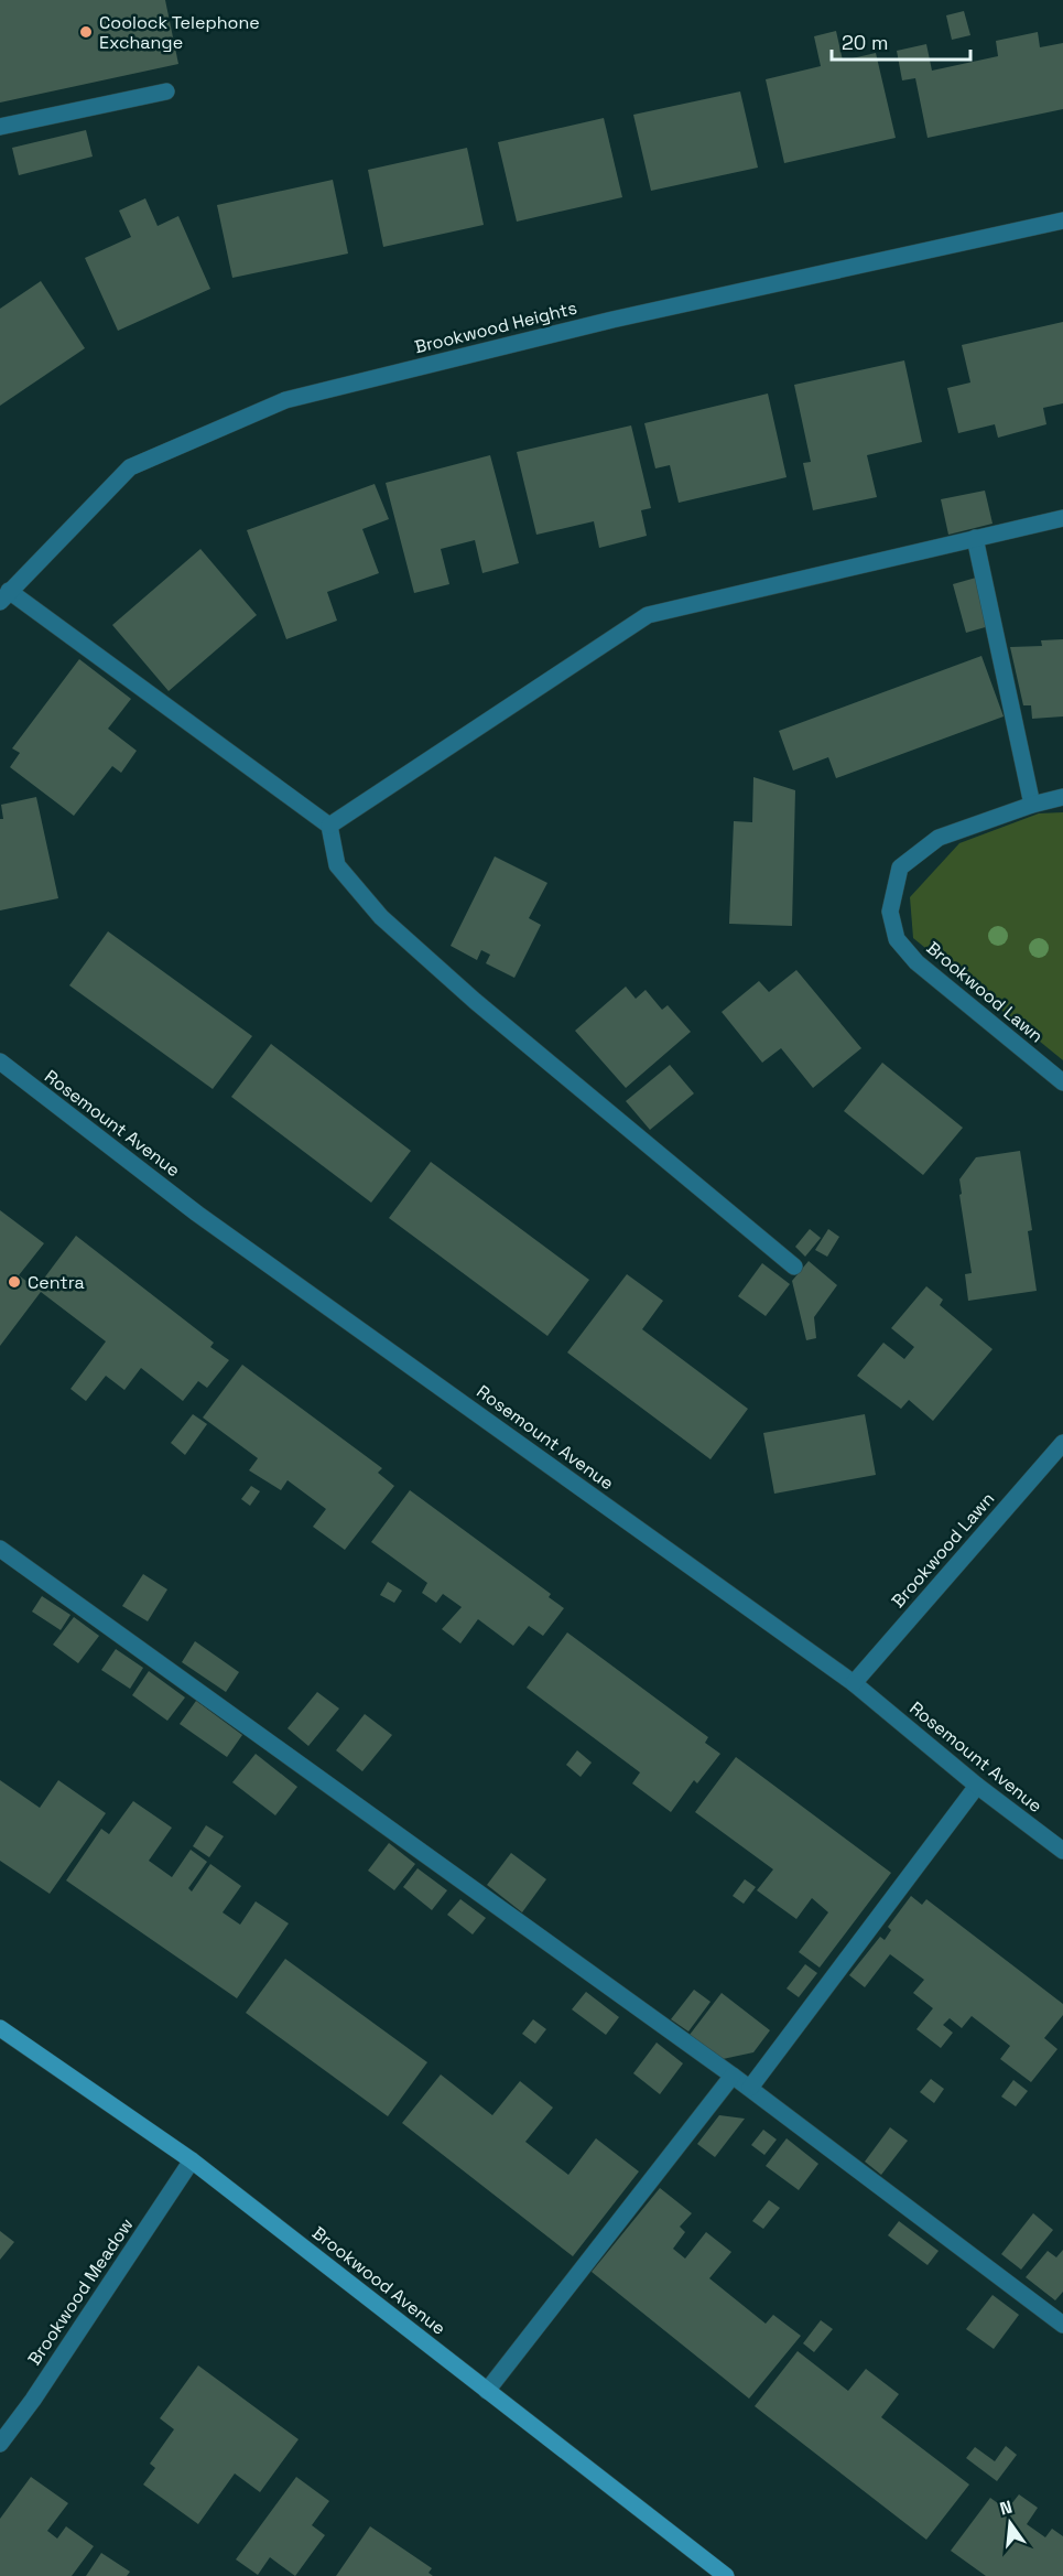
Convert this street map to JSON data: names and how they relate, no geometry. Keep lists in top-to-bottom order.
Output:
{
  "streets": {
    "main road": ["Brookwood Avenue"],
    "street": [
      "Brookwood Heights",
      "Brookwood Lawn",
      "Rosemount Avenue",
      "Brookwood Meadow"
    ]
  },
  "crossings": [
    ["Brookwood Lawn", "Rosemount Avenue"],
    ["Brookwood Avenue", "Brookwood Meadow"]
  ],
  "places": ["Coolock Telephone Exchange", "Centra"],
  "scale_bar": "20 m",
  "north": "top"
}
